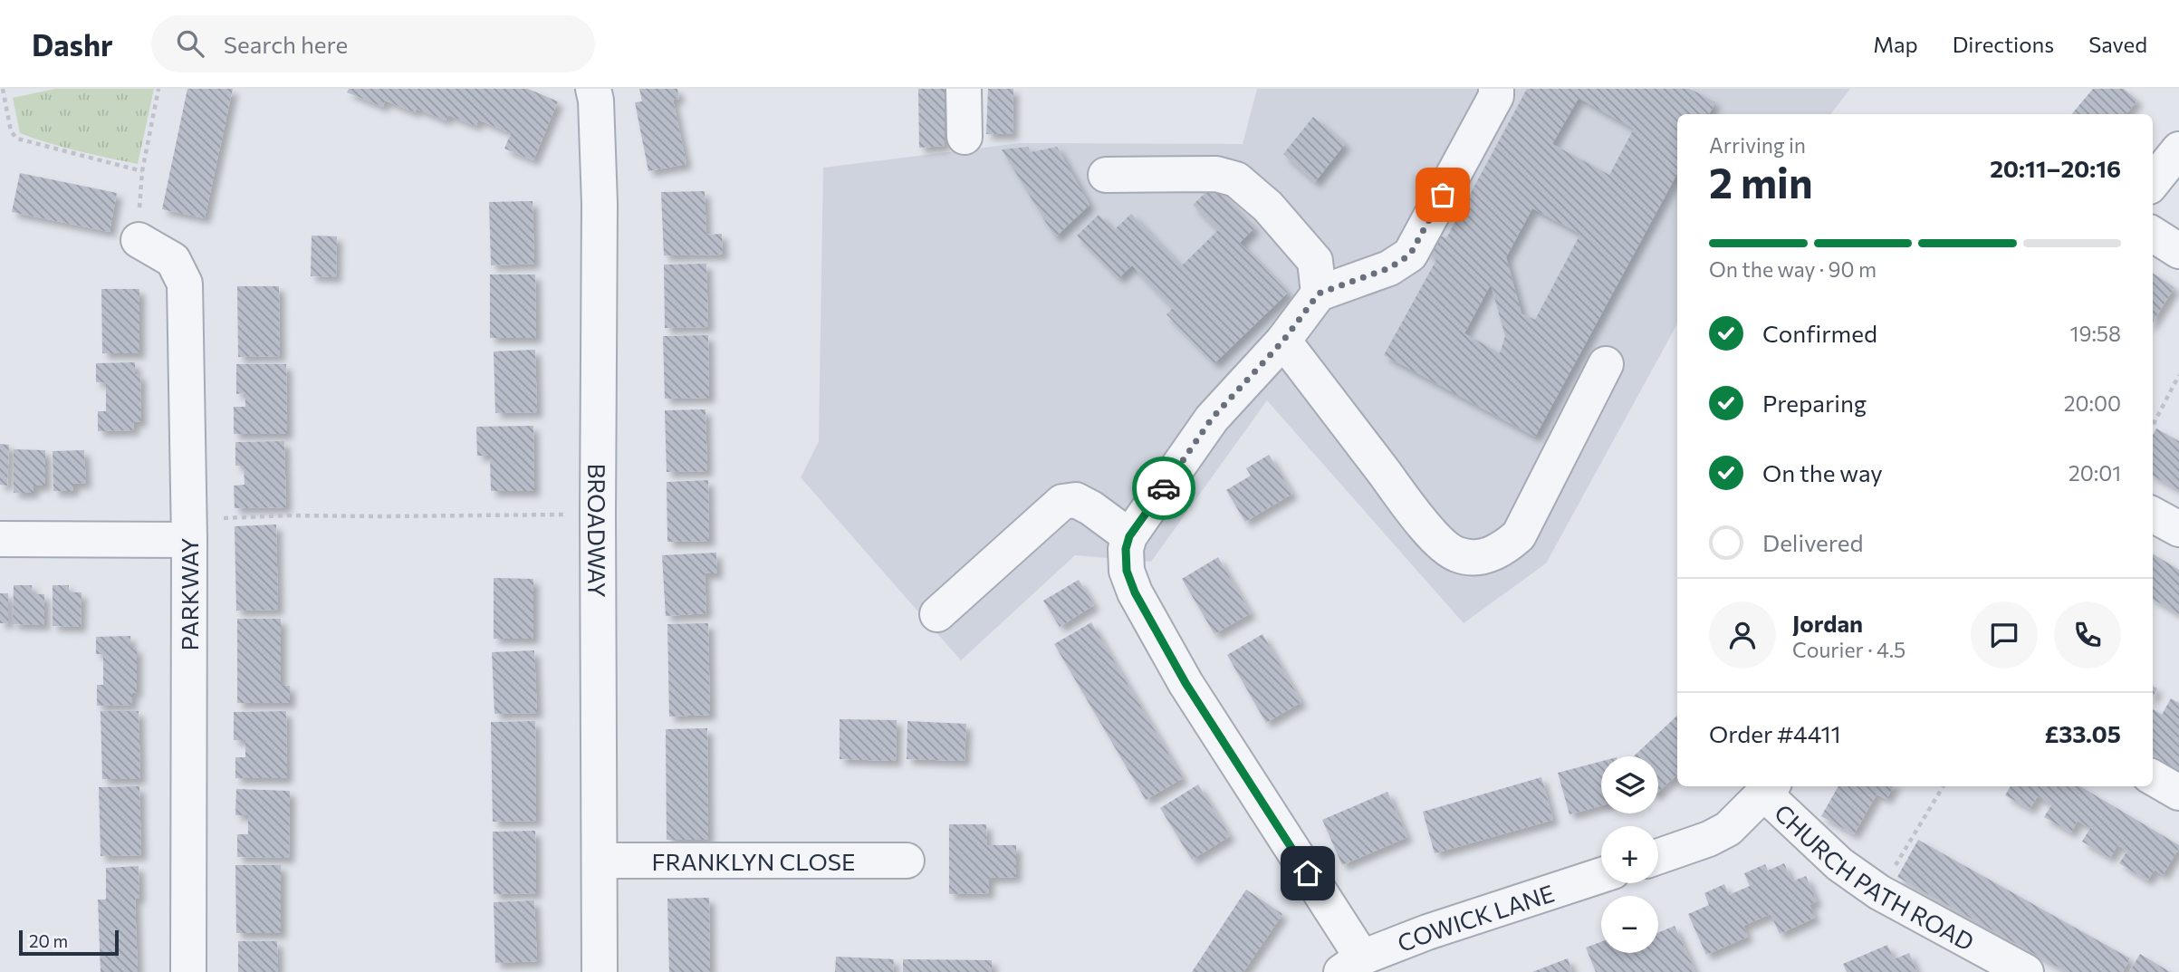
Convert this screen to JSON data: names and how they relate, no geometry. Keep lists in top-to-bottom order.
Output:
{
  "streets": {
    "street": [
      "BROADWAY",
      "PARKWAY",
      "FRANKLYN CLOSE",
      "CHURCH PATH ROAD",
      "COWICK LANE"
    ]
  },
  "crossings": [
    ["BROADWAY", "FRANKLYN CLOSE"]
  ],
  "scale_bar": "20 m",
  "page": {
    "header": "Dashr",
    "search": "Search here",
    "nav": ["Map", "Directions", "Saved"],
    "heading": ["2 min", "Arriving in", "20:11–20:16"],
    "panel": [
      "Jordan",
      "Courier · 4.5",
      "Order #4411",
      "£33.05"
    ],
    "bar": "On the way · 90 m",
    "list": [
      ["Confirmed", "19:58"],
      ["Preparing", "20:00"],
      ["On the way", "20:01"],
      "Delivered"
    ],
    "map_buttons": ["+", "−"],
    "scale": "20 m"
  }
}
